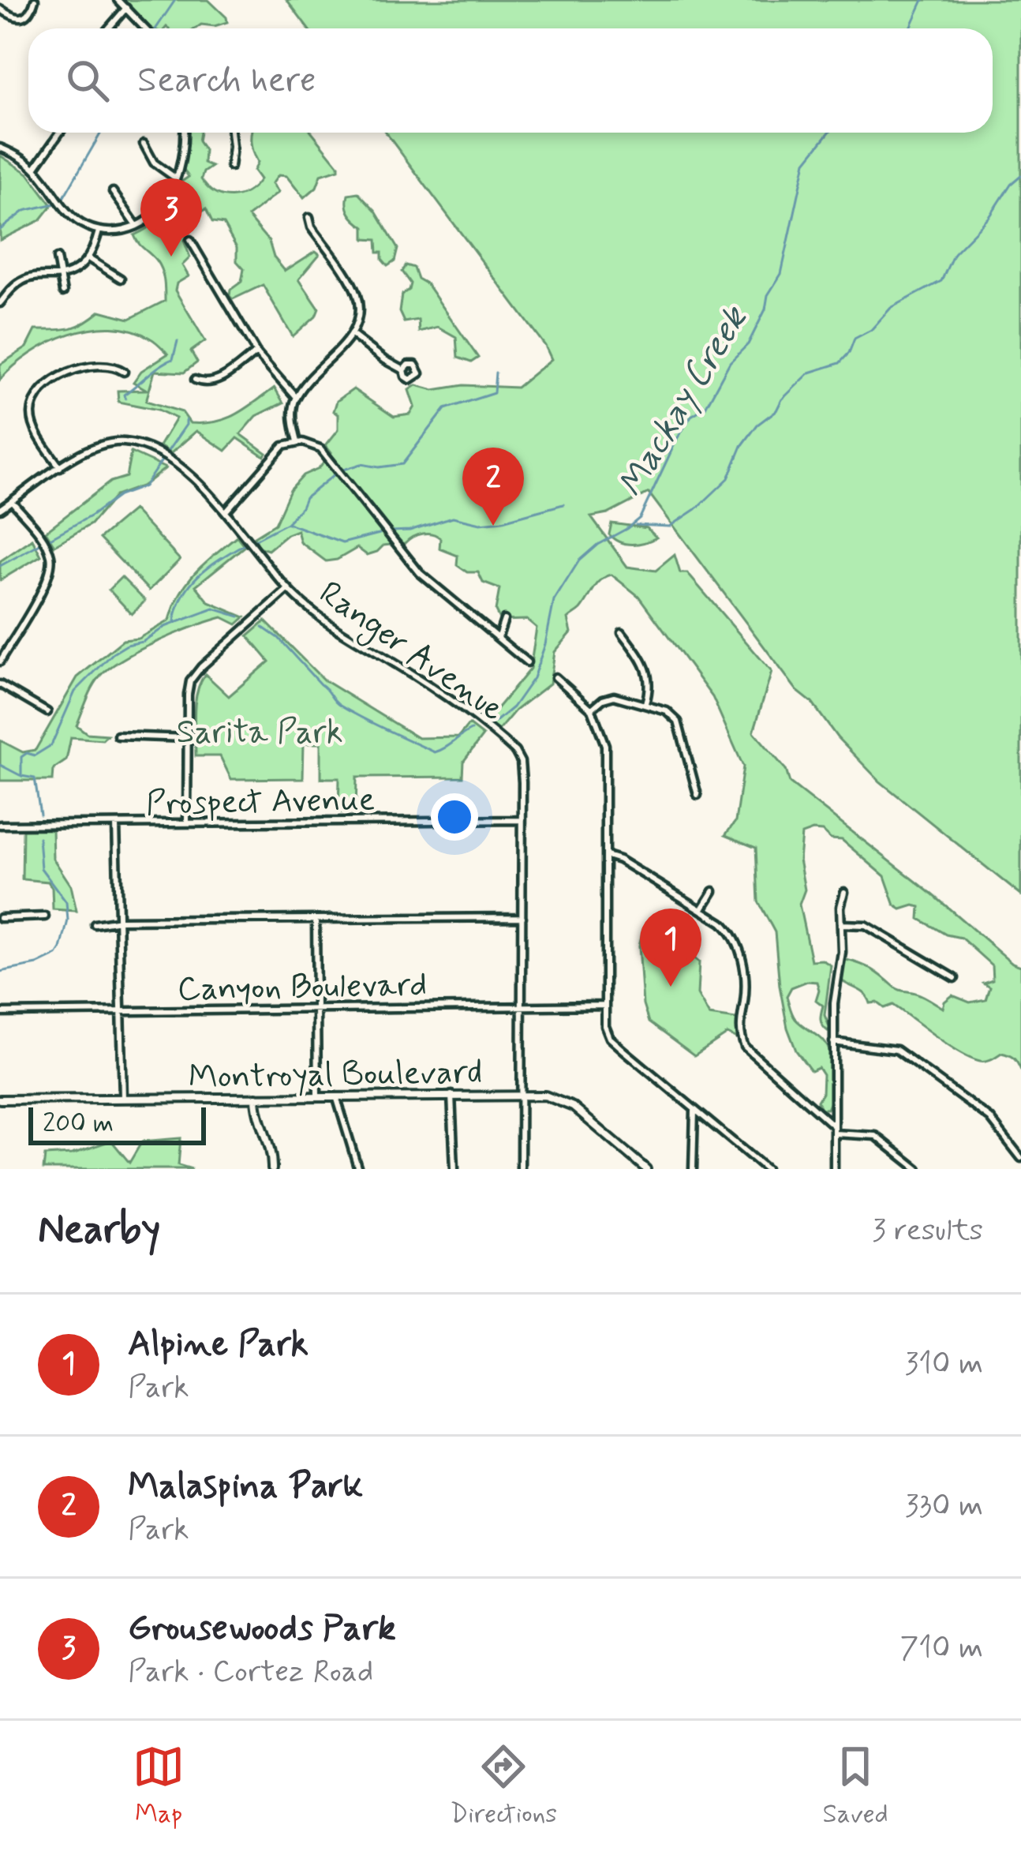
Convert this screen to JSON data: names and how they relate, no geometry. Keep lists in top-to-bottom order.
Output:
{
  "streets": {
    "street": [
      "Ranger Avenue",
      "Prospect Avenue",
      "Canyon Boulevard",
      "Montroyal Boulevard"
    ]
  },
  "crossings": [
    ["Ranger Avenue", "Prospect Avenue"],
    ["Ranger Avenue", "Canyon Boulevard"],
    ["Ranger Avenue", "Montroyal Boulevard"]
  ],
  "water": ["Mackay Creek"],
  "parks": ["Sarita Park"],
  "scale_bar": "200 m",
  "page": {
    "search": "Search here",
    "pins": ["3", "2", "1"],
    "scale": "200 m",
    "heading": ["Nearby", "3 results"],
    "list": [
      {
        "mark": "1",
        "name": "Alpine Park",
        "note": "Park",
        "value": "310 m"
      },
      {
        "mark": "2",
        "name": "Malaspina Park",
        "note": "Park",
        "value": "330 m"
      },
      {
        "mark": "3",
        "name": "Grousewoods Park",
        "note": "Park · Cortez Road",
        "value": "710 m"
      }
    ],
    "nav": ["Map", "Directions", "Saved"]
  }
}
